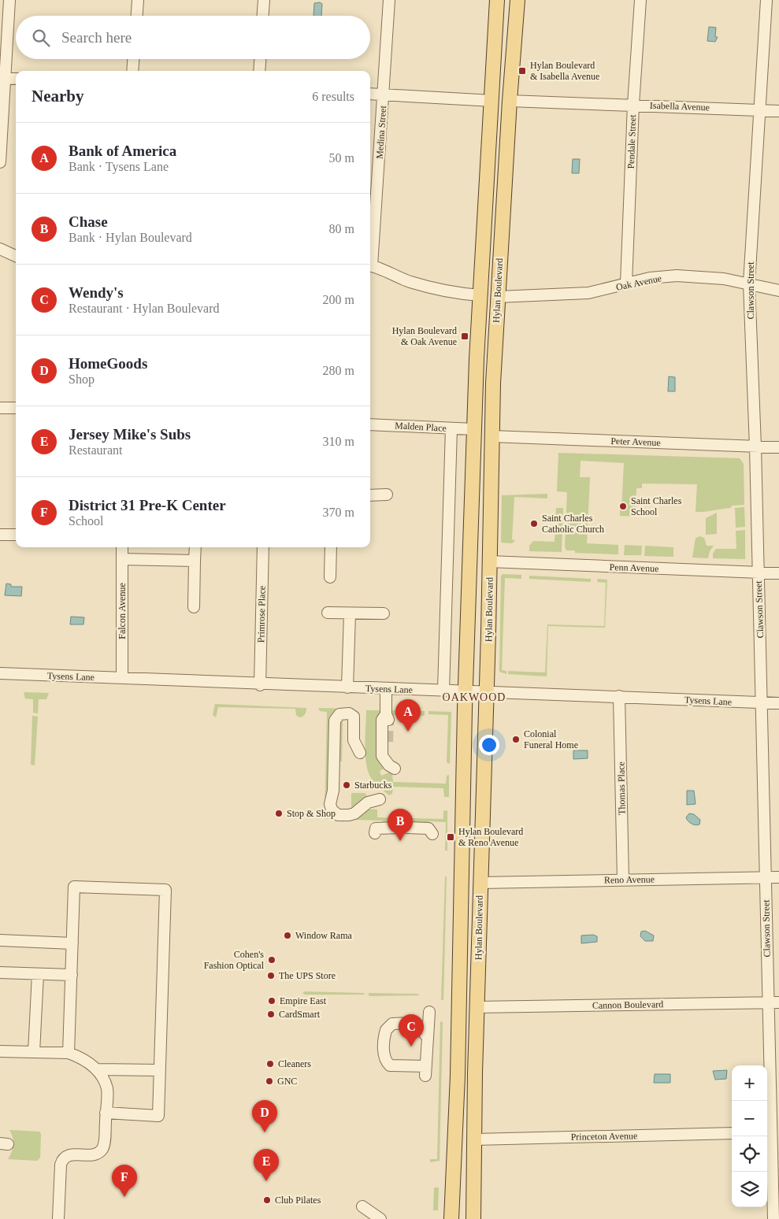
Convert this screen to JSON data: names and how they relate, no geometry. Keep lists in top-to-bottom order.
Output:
{
  "streets": {
    "main road": ["Hylan Boulevard"],
    "street": [
      "Isabella Avenue",
      "Medina Street",
      "Pendale Street",
      "Oak Avenue",
      "Clawson Street",
      "Malden Place",
      "Peter Avenue",
      "Penn Avenue",
      "Falcon Avenue",
      "Primrose Place",
      "Tysens Lane",
      "Thomas Place",
      "Reno Avenue",
      "Cannon Boulevard",
      "Princeton Avenue"
    ]
  },
  "crossings": [
    ["Isabella Avenue", "Pendale Street"],
    ["Isabella Avenue", "Hylan Boulevard"],
    ["Isabella Avenue", "Clawson Street"],
    ["Pendale Street", "Oak Avenue"],
    ["Oak Avenue", "Hylan Boulevard"],
    ["Oak Avenue", "Clawson Street"],
    ["Hylan Boulevard", "Malden Place"],
    ["Hylan Boulevard", "Peter Avenue"],
    ["Hylan Boulevard", "Penn Avenue"],
    ["Hylan Boulevard", "Tysens Lane"],
    ["Hylan Boulevard", "Reno Avenue"],
    ["Hylan Boulevard", "Cannon Boulevard"],
    ["Hylan Boulevard", "Princeton Avenue"],
    ["Clawson Street", "Peter Avenue"],
    ["Clawson Street", "Penn Avenue"],
    ["Clawson Street", "Tysens Lane"],
    ["Clawson Street", "Reno Avenue"],
    ["Clawson Street", "Cannon Boulevard"],
    ["Falcon Avenue", "Tysens Lane"],
    ["Primrose Place", "Tysens Lane"],
    ["Tysens Lane", "Thomas Place"],
    ["Thomas Place", "Reno Avenue"]
  ],
  "districts": ["OAKWOOD"],
  "places": {
    "transit": ["Hylan Boulevard & Isabella Avenue", "Hylan Boulevard & Oak Avenue", "Hylan Boulevard & Reno Avenue"],
    "other": [
      "Saint Charles School",
      "Saint Charles Catholic Church",
      "Colonial Funeral Home",
      "Starbucks",
      "Stop & Shop",
      "Window Rama",
      "Cohen's Fashion Optical",
      "The UPS Store",
      "Empire East",
      "CardSmart",
      "Cleaners",
      "GNC",
      "Club Pilates"
    ]
  },
  "page": {
    "search": "Search here",
    "heading": ["Nearby", "6 results"],
    "list": [
      {
        "mark": "A",
        "name": "Bank of America",
        "note": "Bank · Tysens Lane",
        "value": "50 m"
      },
      {
        "mark": "B",
        "name": "Chase",
        "note": "Bank · Hylan Boulevard",
        "value": "80 m"
      },
      {
        "mark": "C",
        "name": "Wendy's",
        "note": "Restaurant · Hylan Boulevard",
        "value": "200 m"
      },
      {
        "mark": "D",
        "name": "HomeGoods",
        "note": "Shop",
        "value": "280 m"
      },
      {
        "mark": "E",
        "name": "Jersey Mike's Subs",
        "note": "Restaurant",
        "value": "310 m"
      },
      {
        "mark": "F",
        "name": "District 31 Pre-K Center",
        "note": "School",
        "value": "370 m"
      }
    ],
    "pins": [
      "A",
      "B",
      "C",
      "D",
      "E",
      "F"
    ],
    "map_buttons": ["+", "−"]
  }
}
